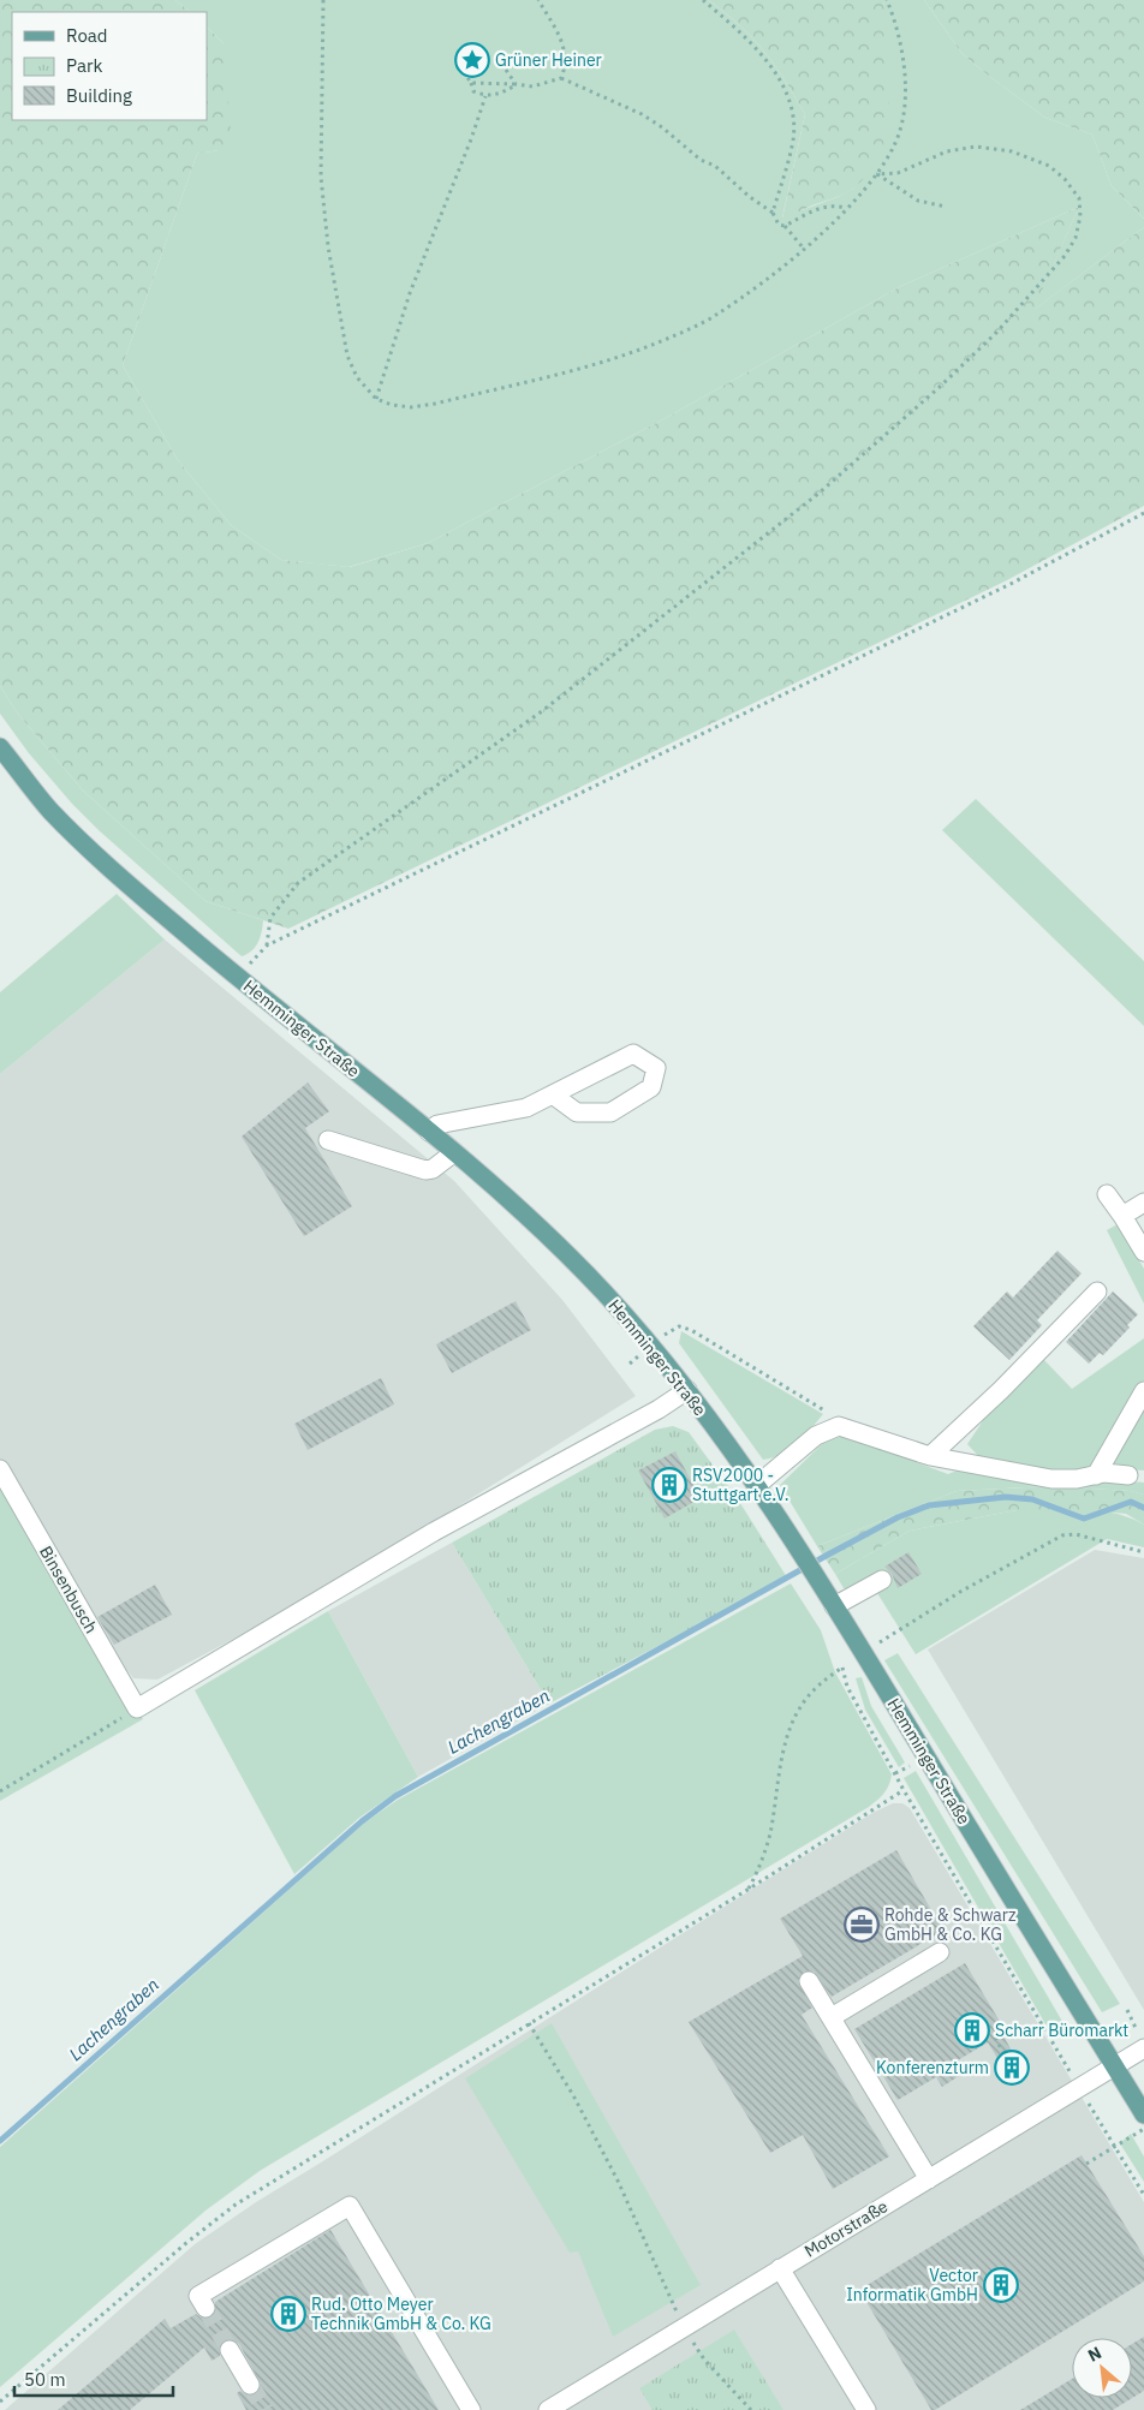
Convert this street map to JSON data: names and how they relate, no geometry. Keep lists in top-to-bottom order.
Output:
{
  "streets": {
    "main road": ["Hemminger Straße"],
    "street": ["Binsenbusch", "Motorstraße"]
  },
  "crossings": [
    ["Hemminger Straße", "Motorstraße"]
  ],
  "water": ["Lachengraben"],
  "places": {
    "place": ["Grüner Heiner"],
    "building": [
      "RSV2000 - Stuttgart e.V.",
      "Scharr Büromarkt",
      "Konferenzturm",
      "Vector Informatik GmbH",
      "Rud. Otto Meyer Technik GmbH & Co. KG"
    ],
    "office": ["Rohde & Schwarz GmbH & Co. KG"]
  },
  "legend": ["Road", "Park", "Building"],
  "scale_bar": "50 m",
  "north": "top left"
}
